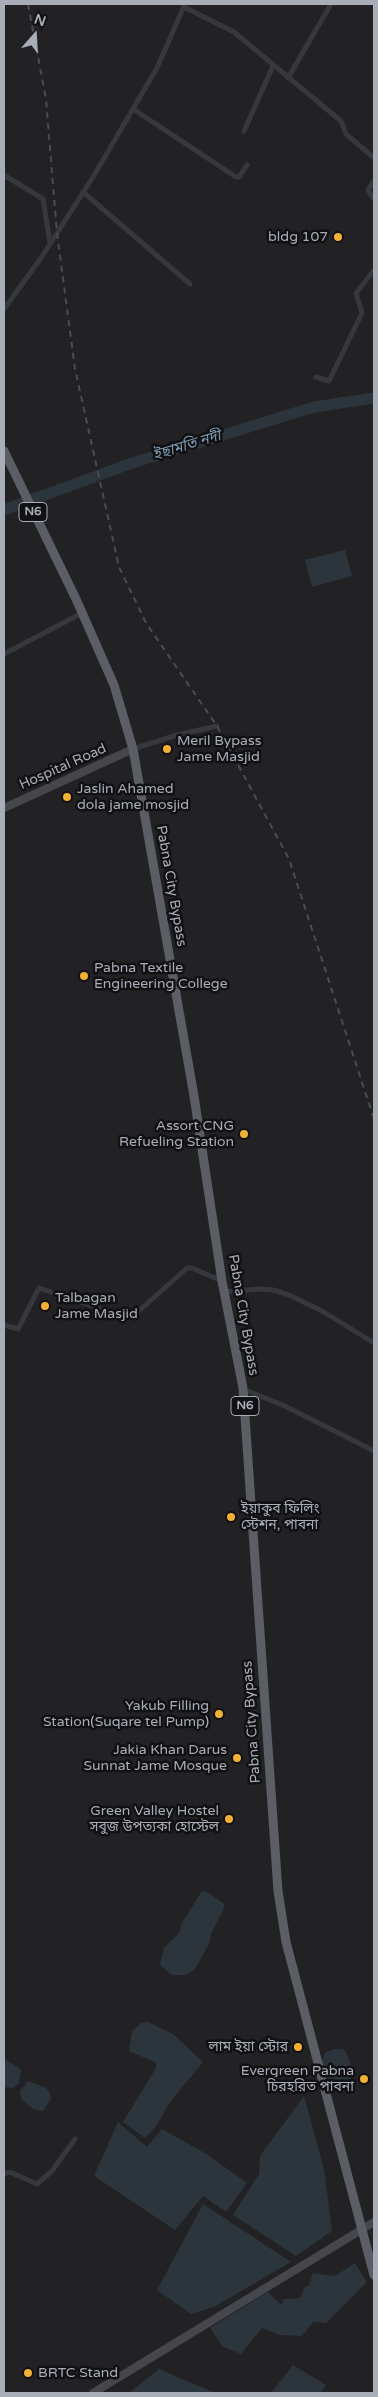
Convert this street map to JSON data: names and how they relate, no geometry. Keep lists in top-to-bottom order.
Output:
{
  "streets": {
    "highway": ["N6", "Pabna City Bypass"],
    "main road": ["Hospital Road"]
  },
  "crossings": [
    ["Hospital Road", "Pabna City Bypass"]
  ],
  "water": ["ইছামতি নদী"],
  "places": [
    "bldg 107",
    "Meril Bypass Jame Masjid",
    "Jaslin Ahamed dola jame mosjid",
    "Pabna Textile Engineering College",
    "Assort CNG Refueling Station",
    "Talbagan Jame Masjid",
    "ইয়াকুব ফিলিং স্টেশন, পাবনা",
    "Yakub Filling Station(Suqare tel Pump)",
    "Jakia Khan Darus Sunnat Jame Mosque",
    "Green Valley Hostel সবুজ উপত্যকা হোস্টেল",
    "লাম ইয়া স্টোর",
    "Evergreen Pabna চিরহরিত পাবনা",
    "BRTC Stand"
  ],
  "north": "top"
}
